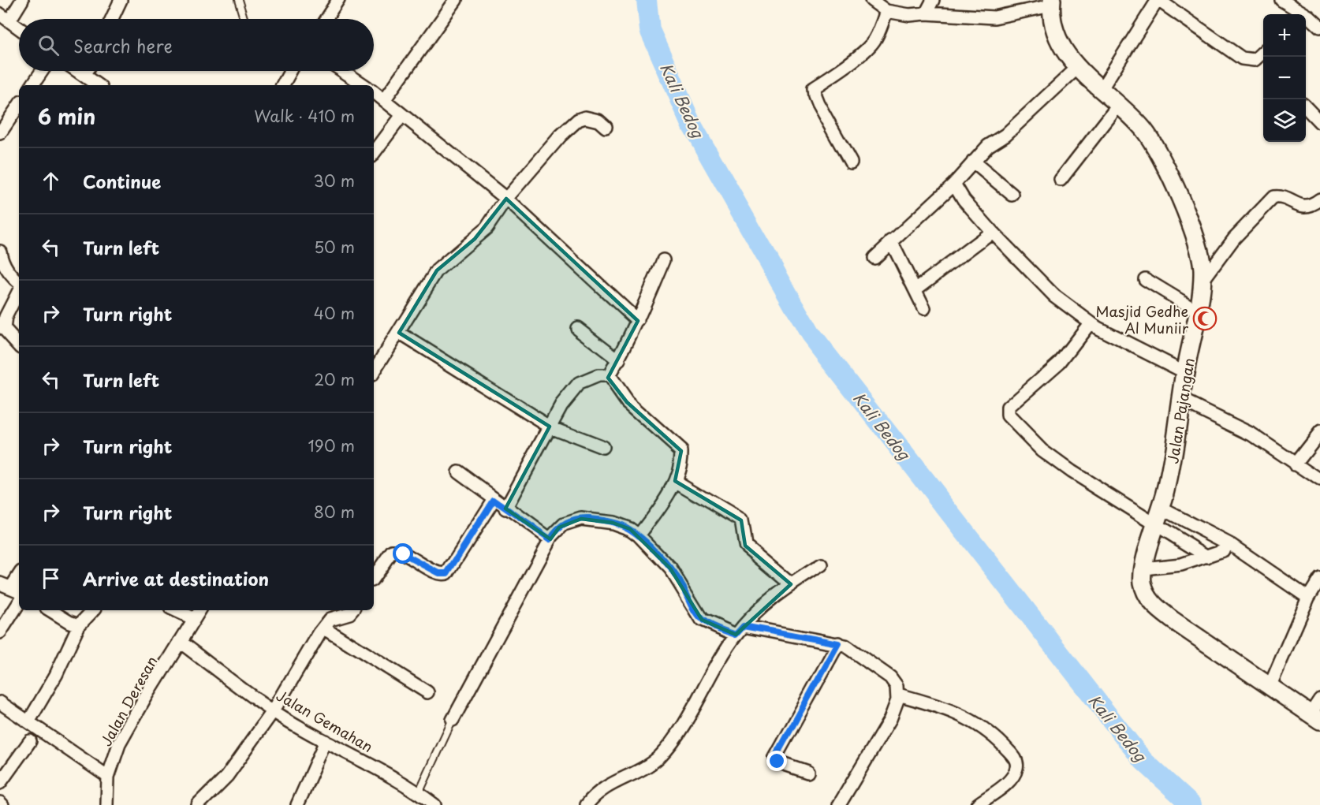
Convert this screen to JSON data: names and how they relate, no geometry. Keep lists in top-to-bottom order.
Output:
{
  "streets": {
    "main road": ["Jalan Pajangan"],
    "street": ["Jalan Deresan", "Jalan Gemahan"]
  },
  "crossings": [
    ["Jalan Deresan", "Jalan Gemahan"]
  ],
  "water": ["Kali Bedog"],
  "places": {
    "mosque": ["Masjid Gedhe Al Muniir"]
  },
  "page": {
    "map_buttons": ["+", "−"],
    "search": "Search here",
    "heading": ["6 min", "Walk · 410 m"],
    "list": [
      ["Continue", "30 m"],
      ["Turn left", "50 m"],
      ["Turn right", "40 m"],
      ["Turn left", "20 m"],
      ["Turn right", "190 m"],
      ["Turn right", "80 m"],
      "Arrive at destination"
    ]
  }
}
